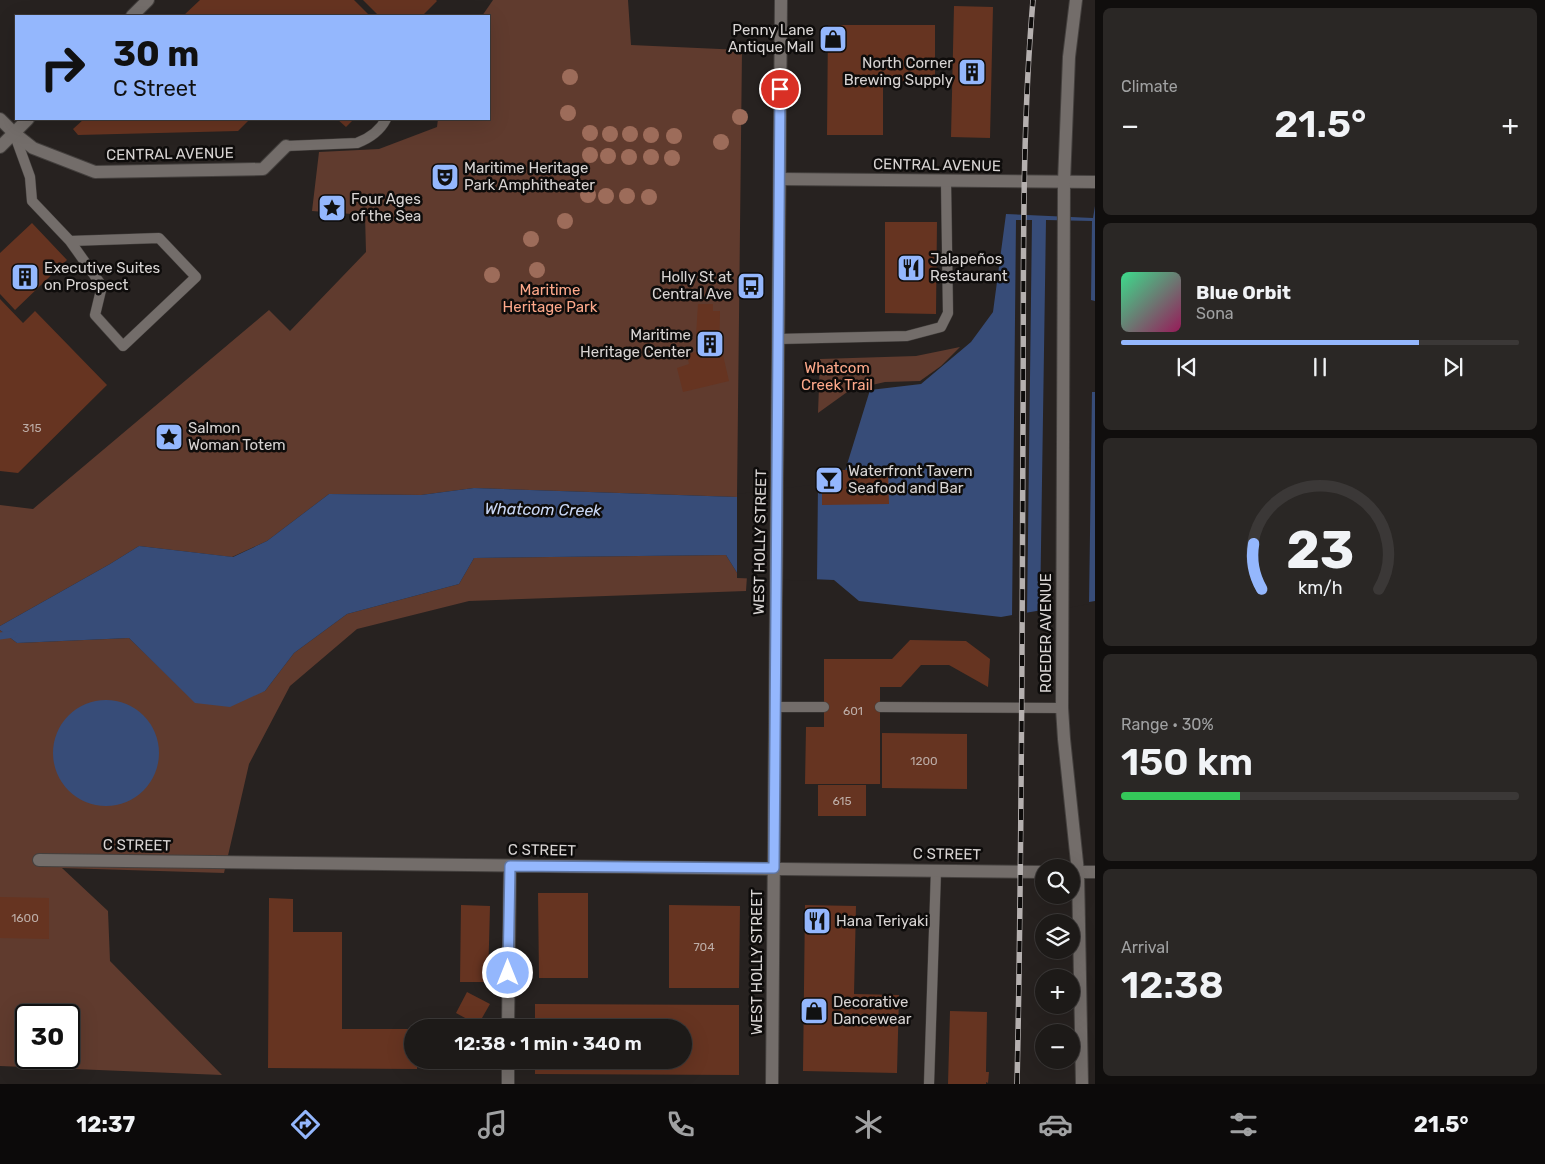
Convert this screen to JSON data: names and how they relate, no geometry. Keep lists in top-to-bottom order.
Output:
{
  "streets": {
    "main road": [
      "CENTRAL AVENUE",
      "WEST HOLLY STREET",
      "ROEDER AVENUE",
      "C STREET"
    ]
  },
  "crossings": [
    ["CENTRAL AVENUE", "WEST HOLLY STREET"],
    ["CENTRAL AVENUE", "ROEDER AVENUE"],
    ["WEST HOLLY STREET", "C STREET"]
  ],
  "water": ["Whatcom Creek"],
  "parks": ["Maritime Heritage Park", "Whatcom Creek Trail"],
  "places": {
    "shop": ["Penny Lane Antique Mall", "Decorative Dancewear"],
    "building": ["North Corner Brewing Supply", "Executive Suites on Prospect", "Maritime Heritage Center"],
    "theatre": ["Maritime Heritage Park Amphitheater"],
    "place": ["Four Ages of the Sea", "Salmon Woman Totem"],
    "restaurant": ["Jalapeños Restaurant", "Hana Teriyaki"],
    "bus stop": ["Holly St at Central Ave"],
    "bar": ["Waterfront Tavern Seafood and Bar"]
  },
  "house_numbers": [
    "315",
    "601",
    "1200",
    "615",
    "1600",
    "704"
  ],
  "page": {
    "tile": [
      "Climate",
      ["Range · 30%", "150 km"],
      ["Arrival", "12:38"]
    ],
    "turn": ["30 m", "C Street"],
    "heat": ["−", "21.5°", "+"],
    "song": ["Blue Orbit", "Sona"],
    "map_buttons": ["+", "−"],
    "limit": "30",
    "trip": "12:38 · 1 min · 340 m",
    "tabs": ["12:37", "21.5°"],
    "gauge": ["23", "km/h"]
  }
}
